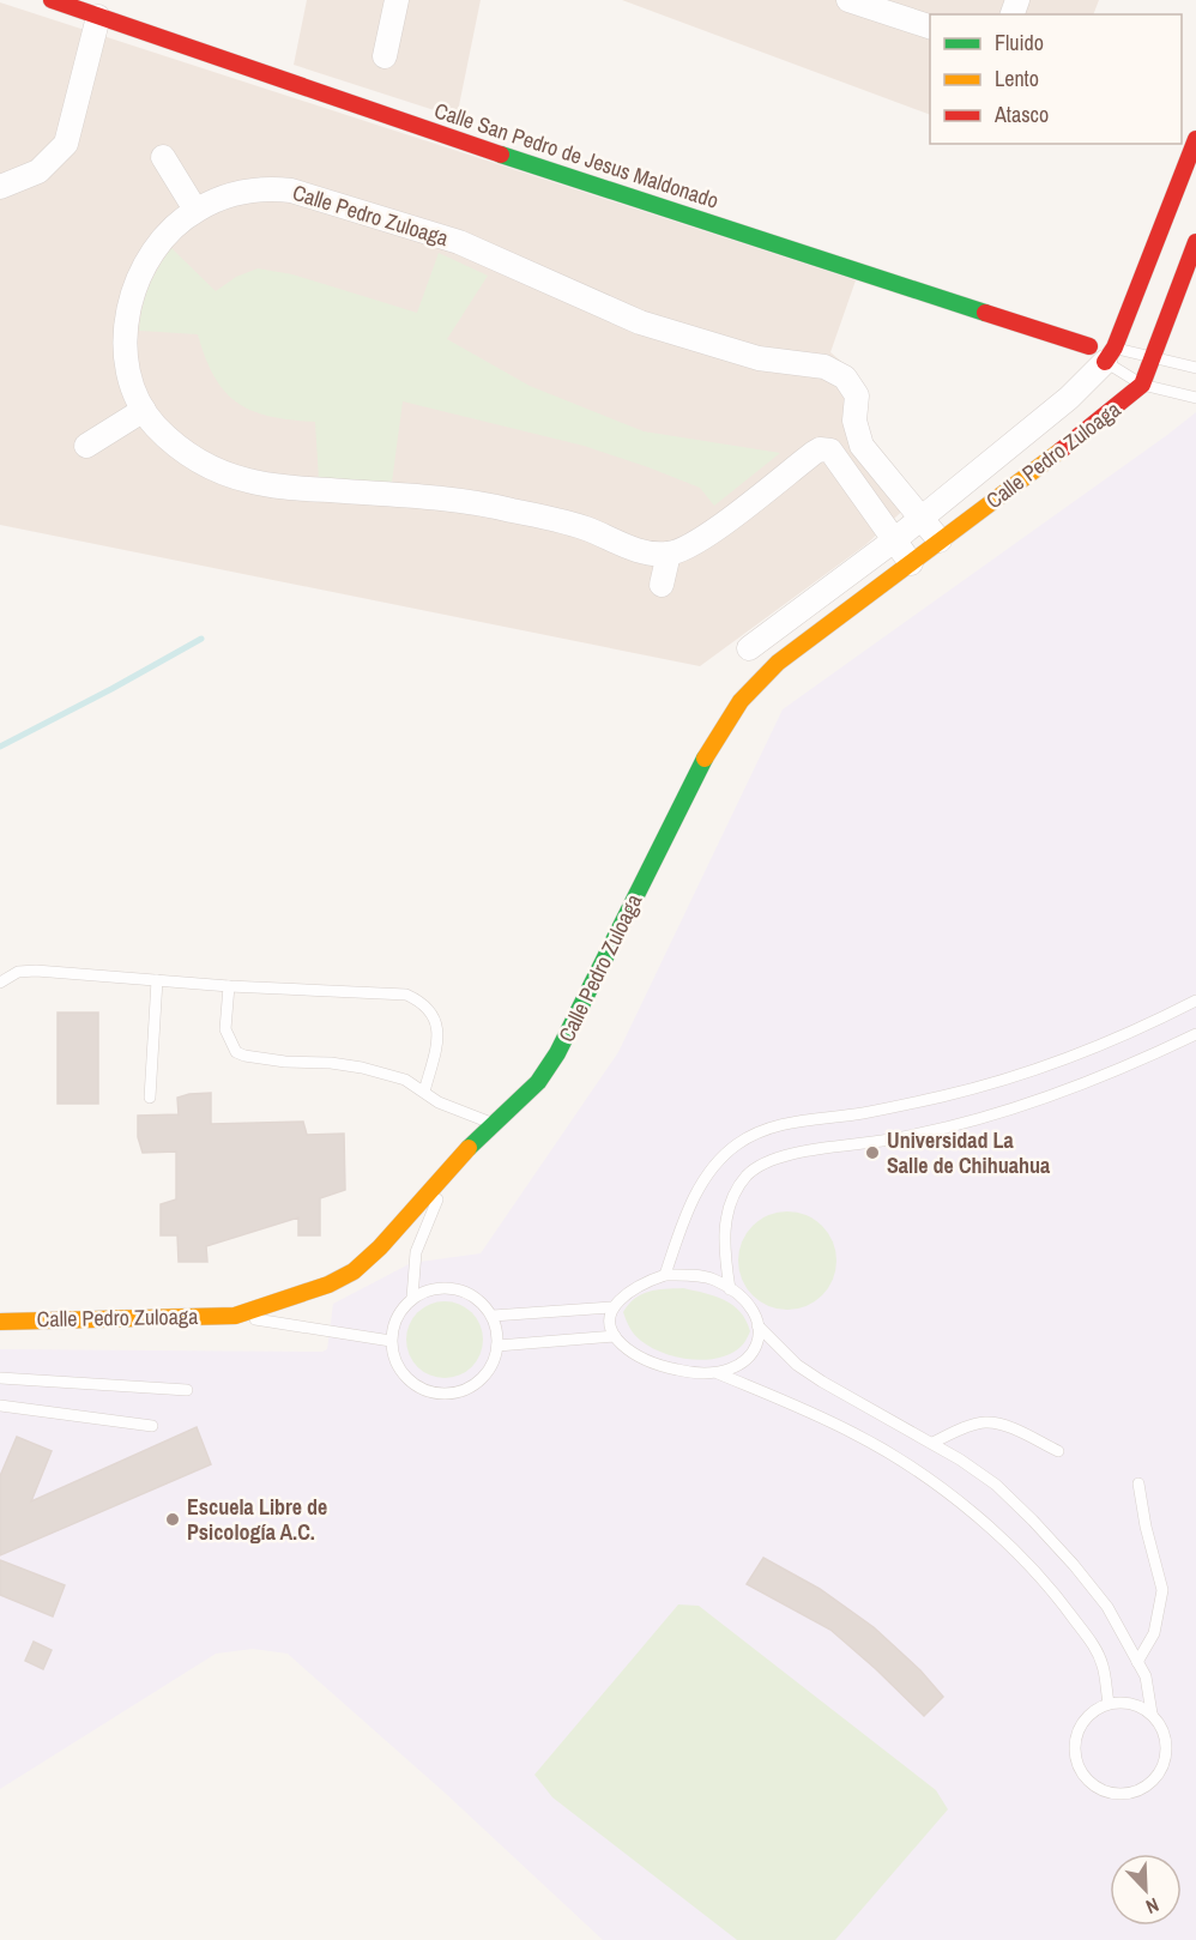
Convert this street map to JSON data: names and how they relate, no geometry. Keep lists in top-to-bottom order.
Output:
{
  "streets": {
    "street": ["Calle San Pedro de Jesus Maldonado", "Calle Pedro Zuloaga"]
  },
  "crossings": [
    ["Calle San Pedro de Jesus Maldonado", "Calle Pedro Zuloaga"]
  ],
  "places": ["Universidad La Salle de Chihuahua", "Escuela Libre de Psicología A.C."],
  "legend": ["Fluido", "Lento", "Atasco"],
  "north": "bottom right"
}
